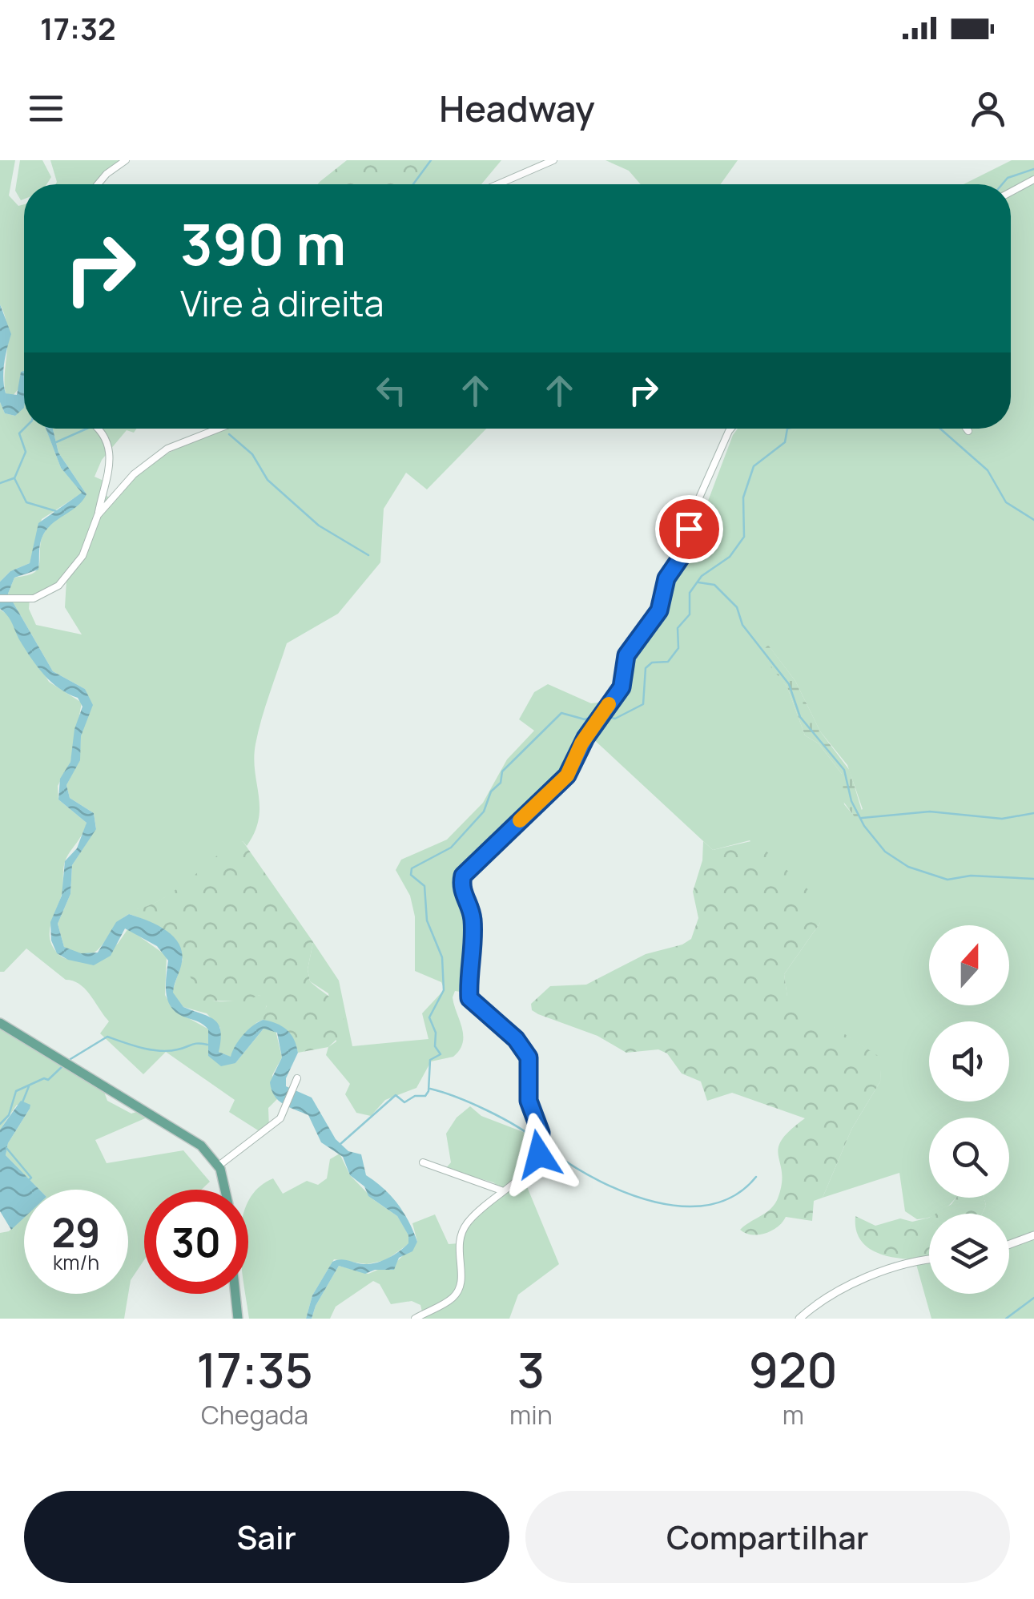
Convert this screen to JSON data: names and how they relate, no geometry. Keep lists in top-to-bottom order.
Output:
{
  "north": "top",
  "page": {
    "status": "17:32",
    "header": "Headway",
    "turn": ["390 m", "Vire à direita"],
    "speed": "29 km/h",
    "limit": "30",
    "eta": [
      "17:35",
      "Chegada",
      "3",
      "min",
      "920",
      "m"
    ],
    "buttons": ["Sair", "Compartilhar"]
  }
}
